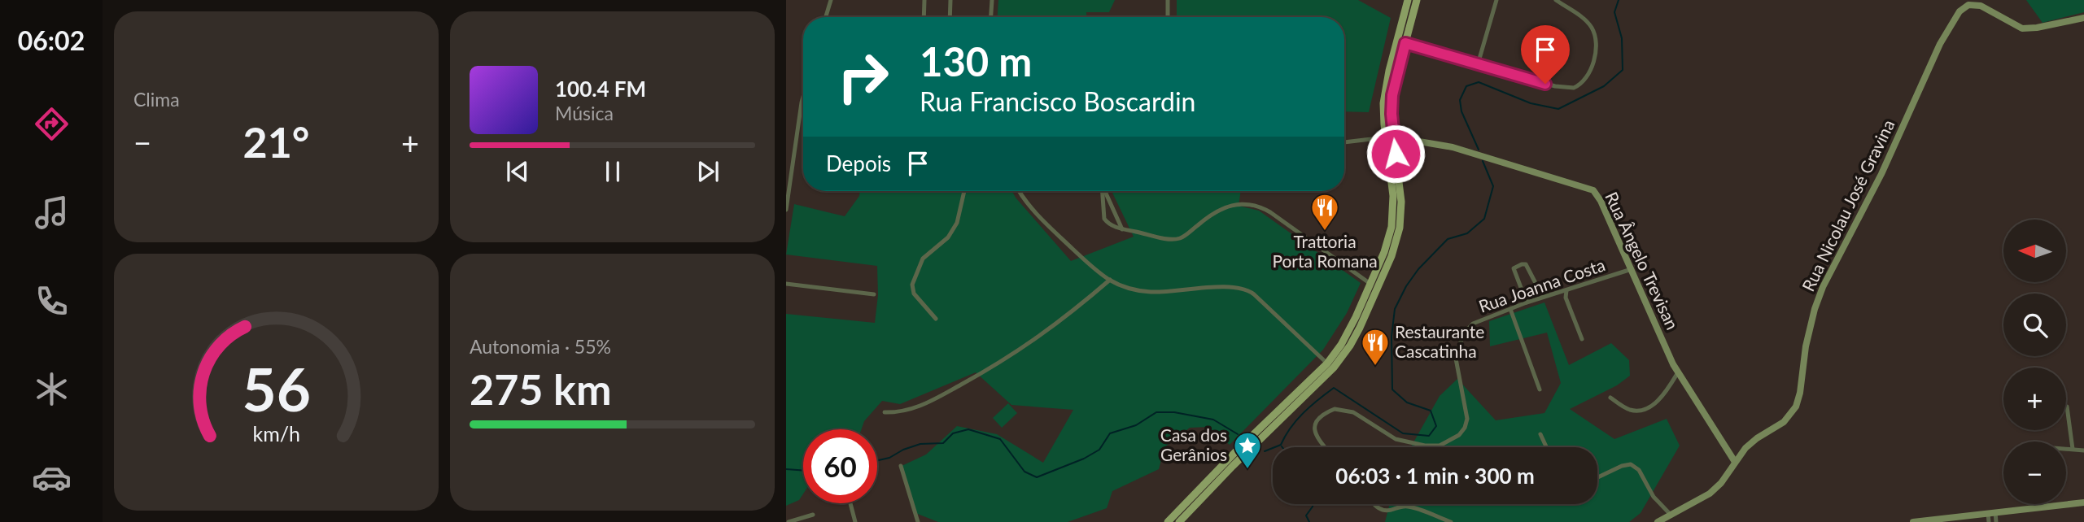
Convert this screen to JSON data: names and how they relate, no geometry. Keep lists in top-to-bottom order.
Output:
{
  "streets": {
    "main road": ["Rua Nicolau José Gravina", "Rua Ângelo Trevisan"],
    "street": ["Rua Joanna Costa"]
  },
  "crossings": [
    ["Rua Nicolau José Gravina", "Rua Ângelo Trevisan"],
    ["Rua Ângelo Trevisan", "Rua Joanna Costa"]
  ],
  "places": {
    "restaurant": ["Trattoria Porta Romana", "Restaurante Cascatinha"],
    "place": ["Casa dos Gerânios"]
  },
  "north": "left",
  "page": {
    "tabs": "06:02",
    "tile": [
      "Clima",
      ["Autonomia · 55%", "275 km"]
    ],
    "turn": ["130 m", "Rua Francisco Boscardin"],
    "song": ["100.4 FM", "Música"],
    "heat": ["−", "21°", "+"],
    "then": "Depois",
    "map_buttons": ["+", "−"],
    "limit": "60",
    "trip": "06:03 · 1 min · 300 m",
    "gauge": ["56", "km/h"]
  }
}
